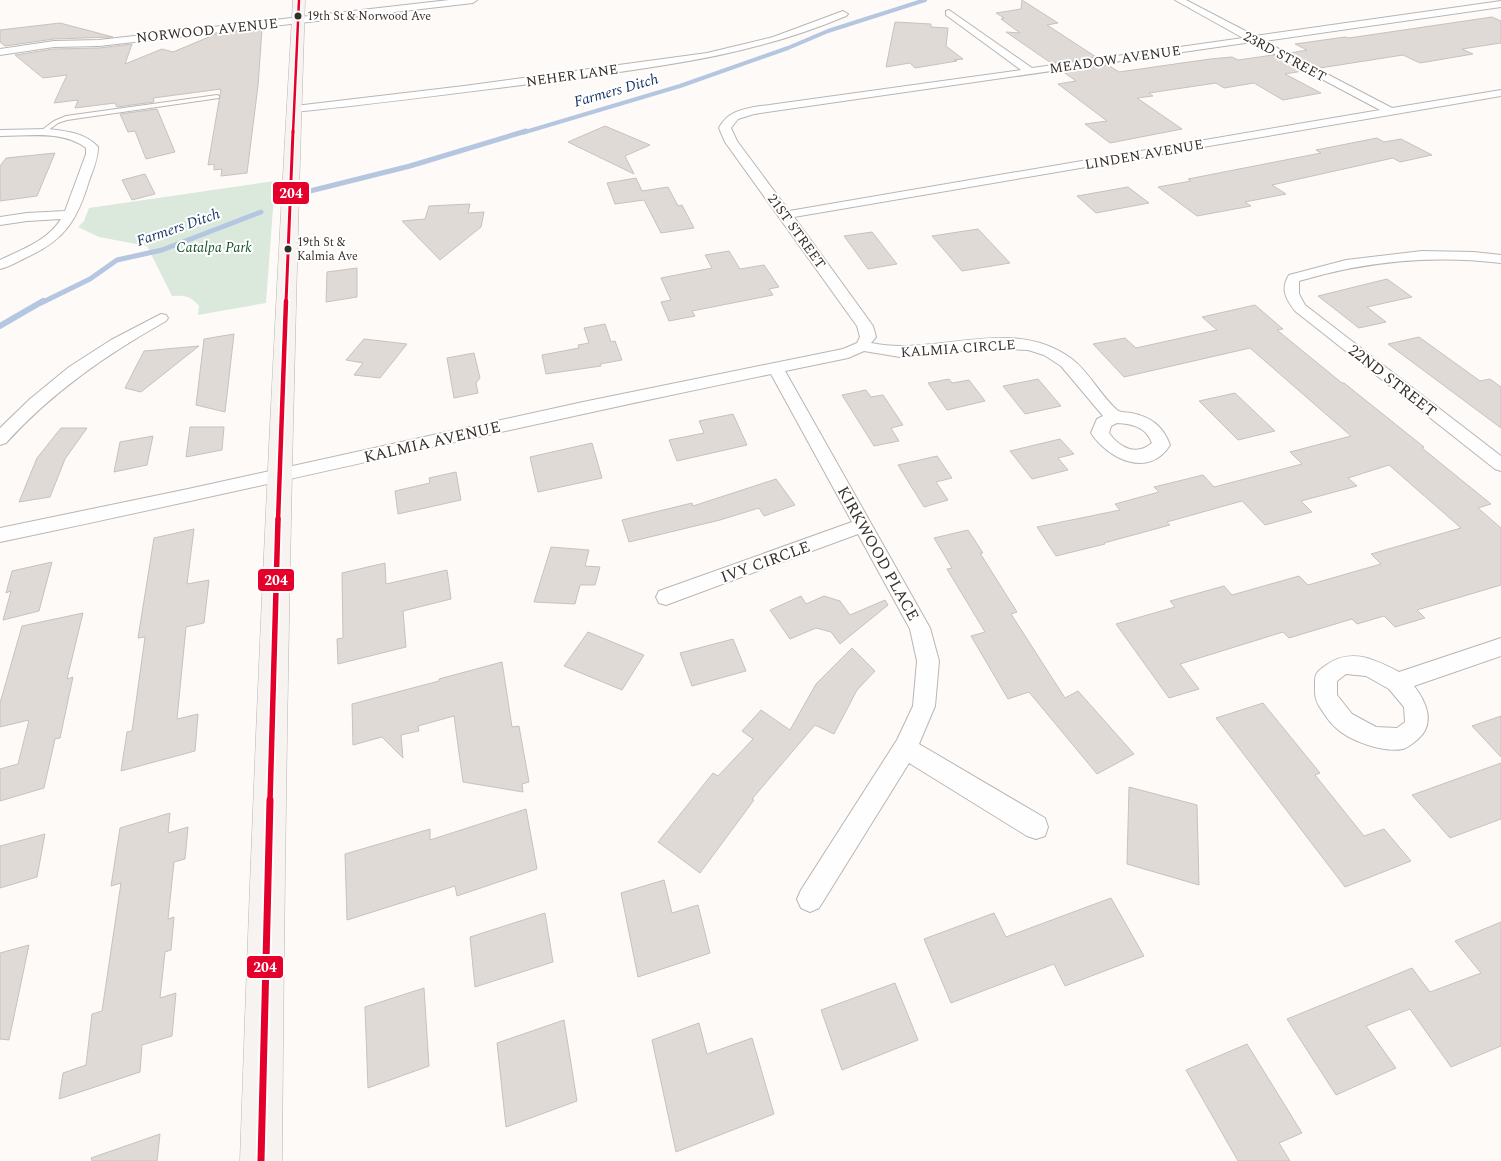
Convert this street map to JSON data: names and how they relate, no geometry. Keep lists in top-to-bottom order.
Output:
{
  "streets": {
    "street": [
      "NORWOOD AVENUE",
      "23RD STREET",
      "MEADOW AVENUE",
      "NEHER LANE",
      "LINDEN AVENUE",
      "21ST STREET",
      "KALMIA CIRCLE",
      "22ND STREET",
      "KALMIA AVENUE",
      "KIRKWOOD PLACE",
      "IVY CIRCLE"
    ]
  },
  "crossings": [
    ["23RD STREET", "MEADOW AVENUE"],
    ["23RD STREET", "LINDEN AVENUE"],
    ["MEADOW AVENUE", "21ST STREET"],
    ["LINDEN AVENUE", "21ST STREET"],
    ["21ST STREET", "KALMIA CIRCLE"],
    ["21ST STREET", "KALMIA AVENUE"],
    ["KALMIA CIRCLE", "KALMIA AVENUE"],
    ["KALMIA AVENUE", "KIRKWOOD PLACE"],
    ["KIRKWOOD PLACE", "IVY CIRCLE"]
  ],
  "water": ["Farmers Ditch"],
  "parks": ["Catalpa Park"],
  "places": ["19th St & Norwood Ave", "19th St & Kalmia Ave"],
  "lines": ["transit line 204"]
}
